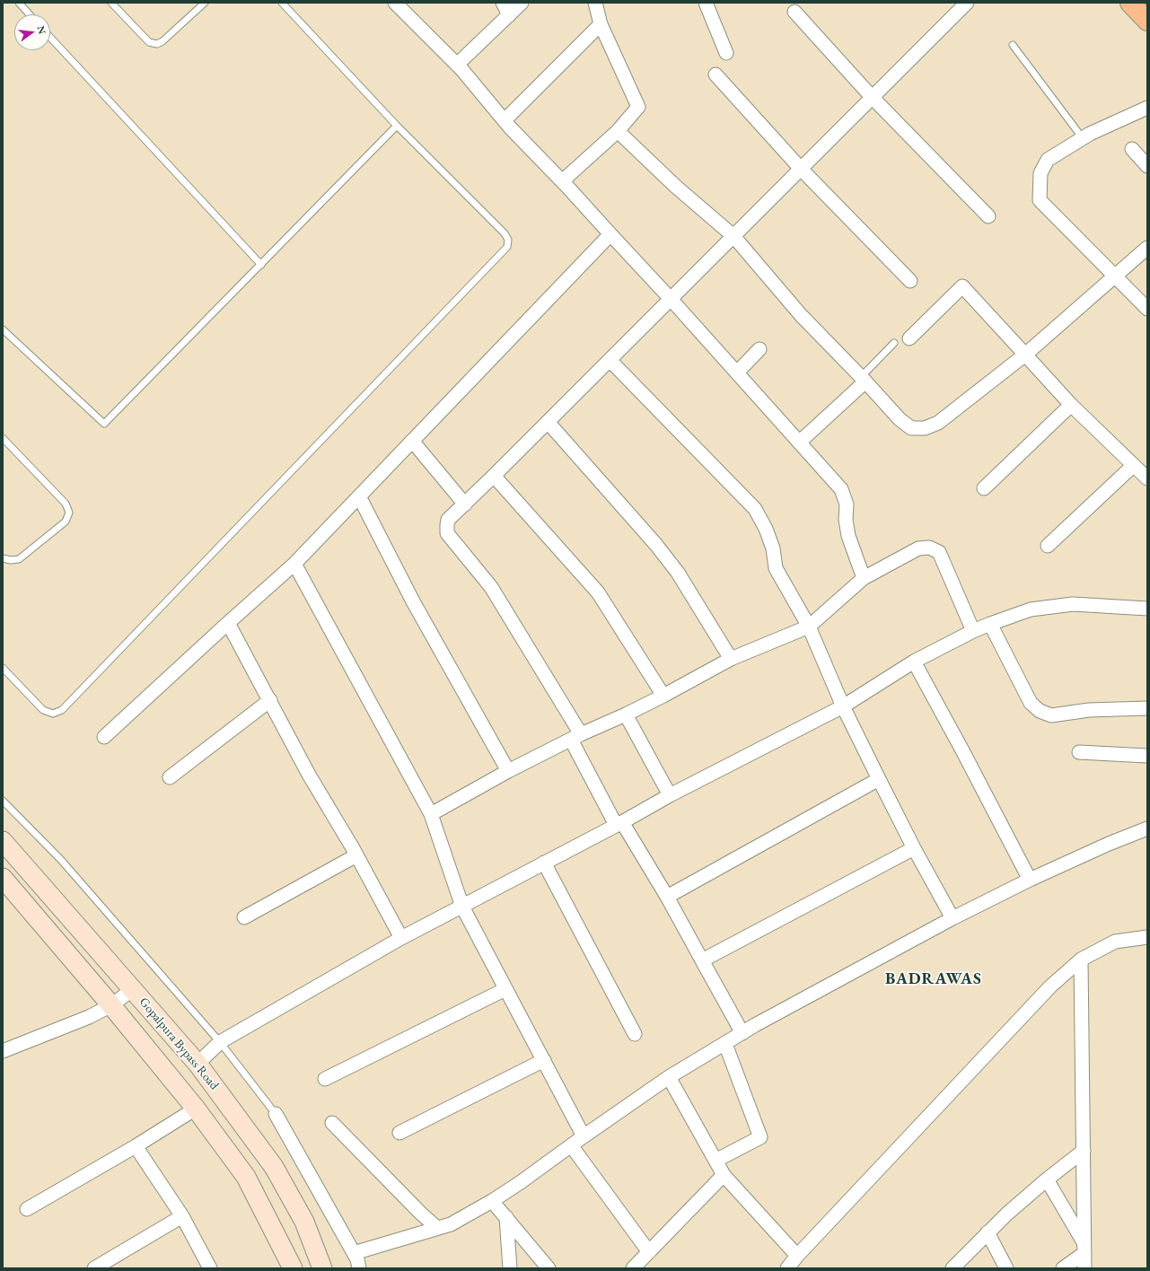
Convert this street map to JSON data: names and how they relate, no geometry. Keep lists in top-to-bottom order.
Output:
{
  "streets": {
    "street": ["Gopalpura Bypass Road"]
  },
  "districts": ["BADRAWAS"],
  "north": "right"
}
